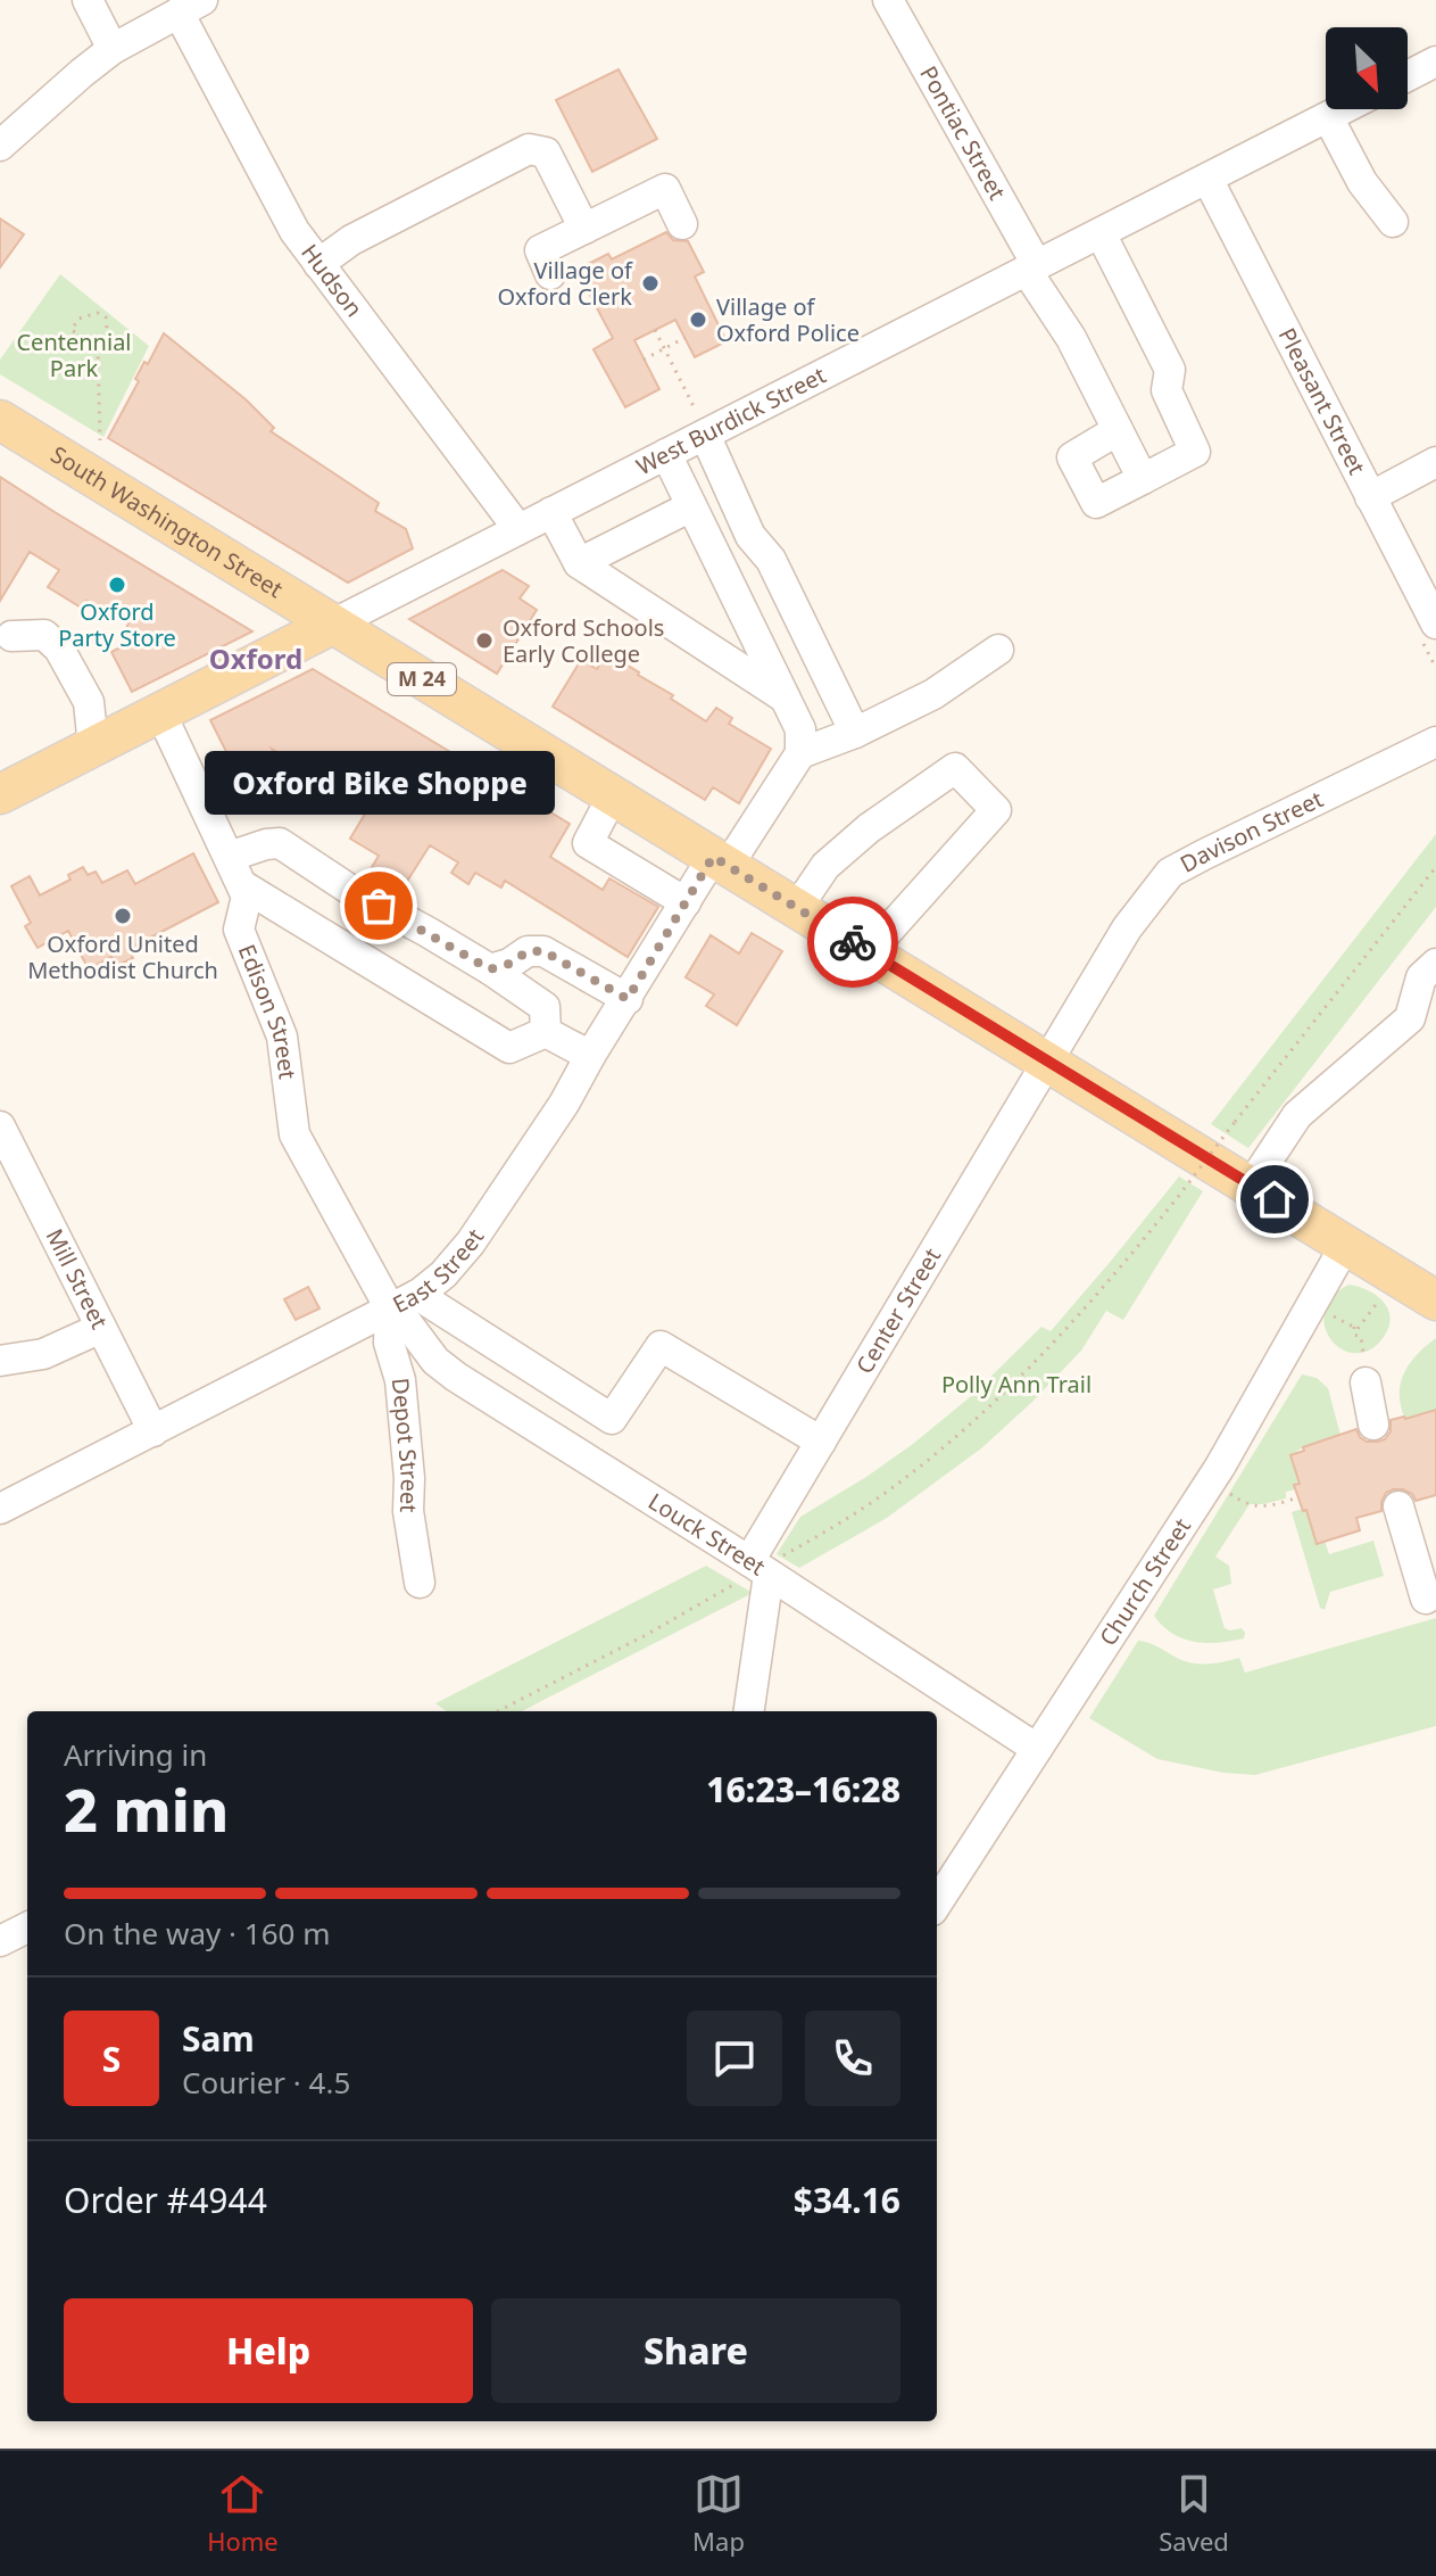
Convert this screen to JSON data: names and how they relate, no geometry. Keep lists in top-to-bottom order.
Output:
{
  "streets": {
    "main road": ["South Washington Street", "M 24"],
    "street": [
      "Pontiac Street",
      "Hudson",
      "Pleasant Street",
      "West Burdick Street",
      "Davison Street",
      "Edison Street",
      "East Street",
      "Mill Street",
      "Center Street",
      "Depot Street",
      "Louck Street",
      "Church Street"
    ]
  },
  "crossings": [
    ["Pontiac Street", "West Burdick Street"],
    ["Hudson", "West Burdick Street"],
    ["Pleasant Street", "West Burdick Street"],
    ["West Burdick Street", "South Washington Street"],
    ["West Burdick Street", "M 24"],
    ["South Washington Street", "M 24"],
    ["M 24", "Davison Street"],
    ["M 24", "East Street"],
    ["M 24", "Center Street"],
    ["M 24", "Church Street"],
    ["Davison Street", "Center Street"],
    ["Edison Street", "East Street"],
    ["Edison Street", "Depot Street"],
    ["Edison Street", "Louck Street"],
    ["East Street", "Mill Street"],
    ["East Street", "Depot Street"],
    ["East Street", "Louck Street"],
    ["Center Street", "Louck Street"],
    ["Depot Street", "Louck Street"],
    ["Louck Street", "Church Street"]
  ],
  "districts": ["Oxford"],
  "parks": ["Centennial Park", "Polly Ann Trail"],
  "places": [
    "Village of Oxford Clerk",
    "Village of Oxford Police",
    "Oxford Party Store",
    "Oxford Schools Early College",
    "Oxford Bike Shoppe",
    "Oxford United Methodist Church"
  ],
  "north": "bottom right",
  "page": {
    "bubble": "Oxford Bike Shoppe",
    "heading": ["2 min", "Arriving in", "16:23–16:28"],
    "panel": [
      "Sam",
      "Courier · 4.5",
      "Order #4944",
      "$34.16"
    ],
    "bar": "On the way · 160 m",
    "round": "S",
    "buttons": ["Help", "Share"],
    "tabs": ["Home", "Map", "Saved"]
  }
}
